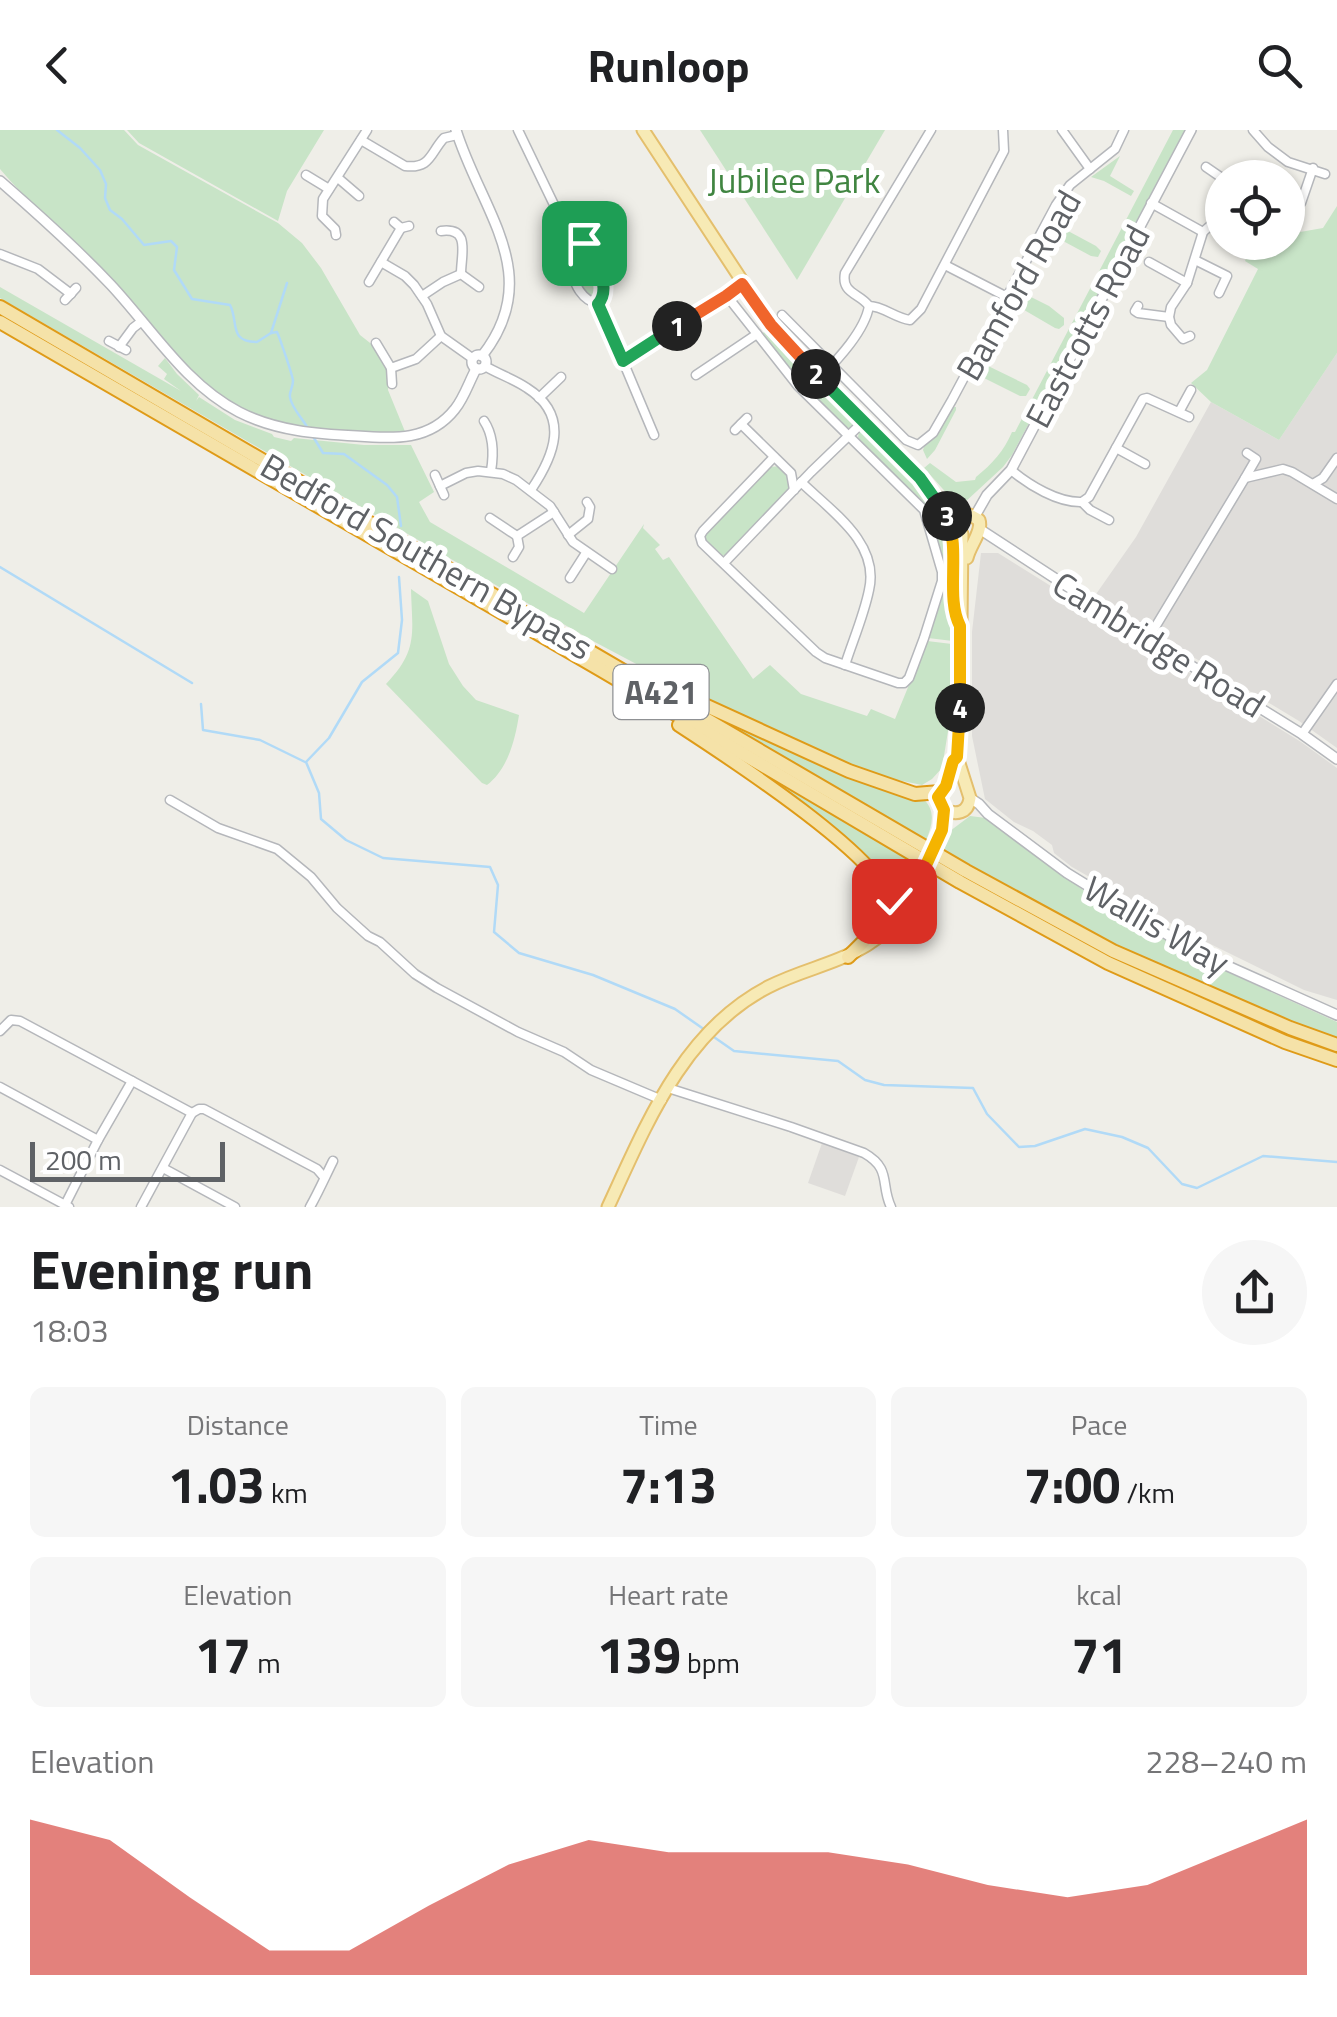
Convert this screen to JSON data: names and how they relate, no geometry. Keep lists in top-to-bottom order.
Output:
{
  "streets": {
    "highway": ["Bedford Southern Bypass", "A421"],
    "street": [
      "Bamford Road",
      "Eastcotts Road",
      "Cambridge Road",
      "Wallis Way"
    ]
  },
  "crossings": [
    ["Bedford Southern Bypass", "A421"],
    ["A421", "Wallis Way"]
  ],
  "parks": ["Jubilee Park"],
  "scale_bar": "200 m",
  "page": {
    "header": "Runloop",
    "pins": [
      "1",
      "2",
      "3",
      "4"
    ],
    "scale": "200 m",
    "heading": ["Evening run", "18:03"],
    "stats": [
      ["Distance", "1.03 km"],
      ["Time", "7:13"],
      ["Pace", "7:00 /km"],
      ["Elevation", "17 m"],
      ["Heart rate", "139 bpm"],
      ["kcal", "71"]
    ],
    "chart": ["Elevation", "228–240 m"]
  }
}
